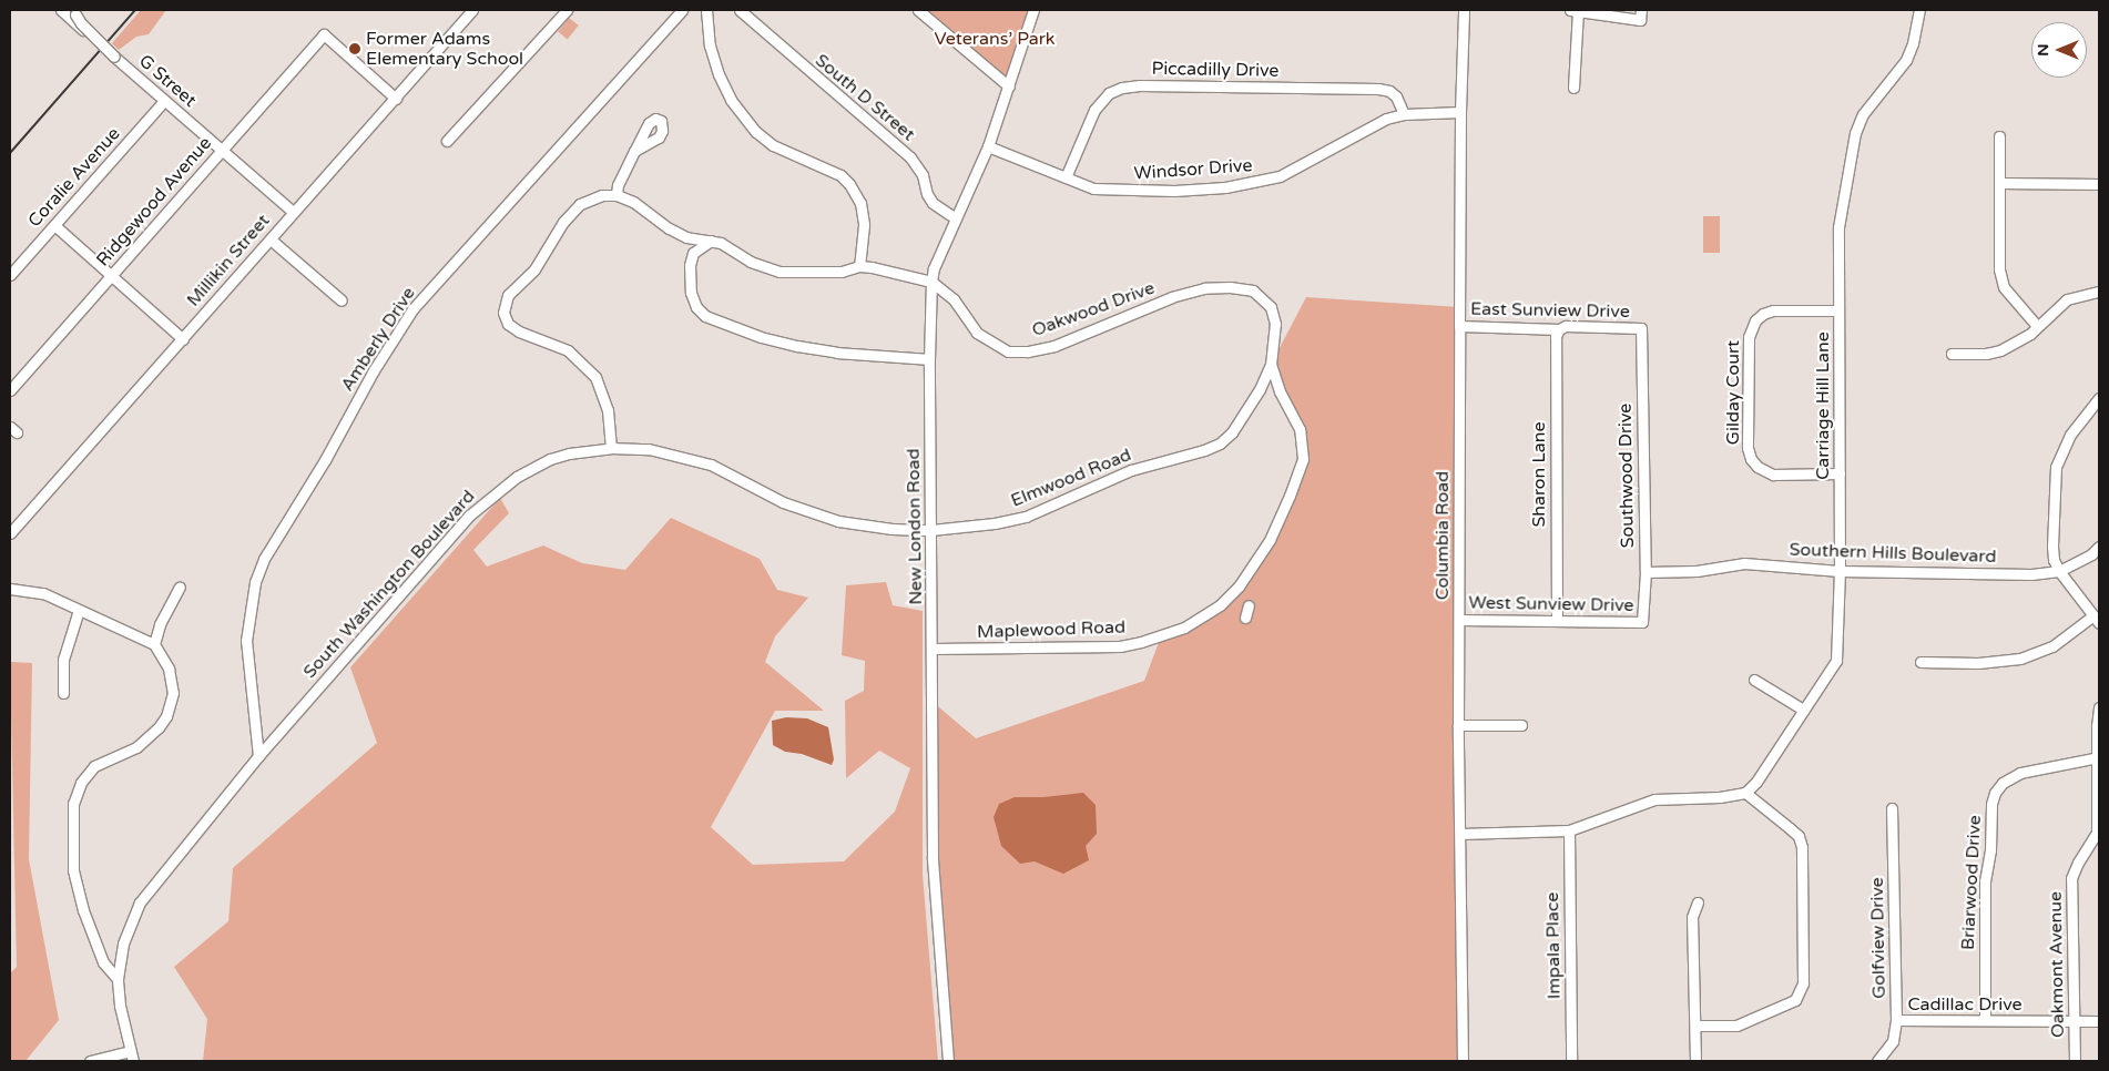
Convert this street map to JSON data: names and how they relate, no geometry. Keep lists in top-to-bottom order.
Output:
{
  "streets": {
    "street": [
      "Piccadilly Drive",
      "G Street",
      "South D Street",
      "Windsor Drive",
      "Coralie Avenue",
      "Ridgewood Avenue",
      "Millikin Street",
      "Oakwood Drive",
      "East Sunview Drive",
      "Amberly Drive",
      "Gilday Court",
      "Carriage Hill Lane",
      "Sharon Lane",
      "Southwood Drive",
      "Elmwood Road",
      "New London Road",
      "Columbia Road",
      "Southern Hills Boulevard",
      "South Washington Boulevard",
      "West Sunview Drive",
      "Maplewood Road",
      "Briarwood Drive",
      "Golfview Drive",
      "Impala Place",
      "Oakmont Avenue",
      "Cadillac Drive"
    ]
  },
  "crossings": [
    ["Piccadilly Drive", "Windsor Drive"],
    ["G Street", "Coralie Avenue"],
    ["G Street", "Ridgewood Avenue"],
    ["G Street", "Millikin Street"],
    ["South D Street", "New London Road"],
    ["Windsor Drive", "New London Road"],
    ["Windsor Drive", "Columbia Road"],
    ["Ridgewood Avenue", "Millikin Street"],
    ["Oakwood Drive", "Elmwood Road"],
    ["Oakwood Drive", "New London Road"],
    ["Oakwood Drive", "Maplewood Road"],
    ["East Sunview Drive", "Sharon Lane"],
    ["East Sunview Drive", "Southwood Drive"],
    ["East Sunview Drive", "Columbia Road"],
    ["Amberly Drive", "South Washington Boulevard"],
    ["Gilday Court", "Carriage Hill Lane"],
    ["Carriage Hill Lane", "Southern Hills Boulevard"],
    ["Sharon Lane", "West Sunview Drive"],
    ["Southwood Drive", "Southern Hills Boulevard"],
    ["Southwood Drive", "West Sunview Drive"],
    ["Elmwood Road", "New London Road"],
    ["Elmwood Road", "South Washington Boulevard"],
    ["New London Road", "South Washington Boulevard"],
    ["New London Road", "Maplewood Road"],
    ["Columbia Road", "West Sunview Drive"],
    ["Briarwood Drive", "Oakmont Avenue"],
    ["Briarwood Drive", "Cadillac Drive"],
    ["Golfview Drive", "Cadillac Drive"],
    ["Oakmont Avenue", "Cadillac Drive"]
  ],
  "parks": ["Veterans’ Park"],
  "places": ["Former Adams Elementary School"],
  "north": "left"
}
